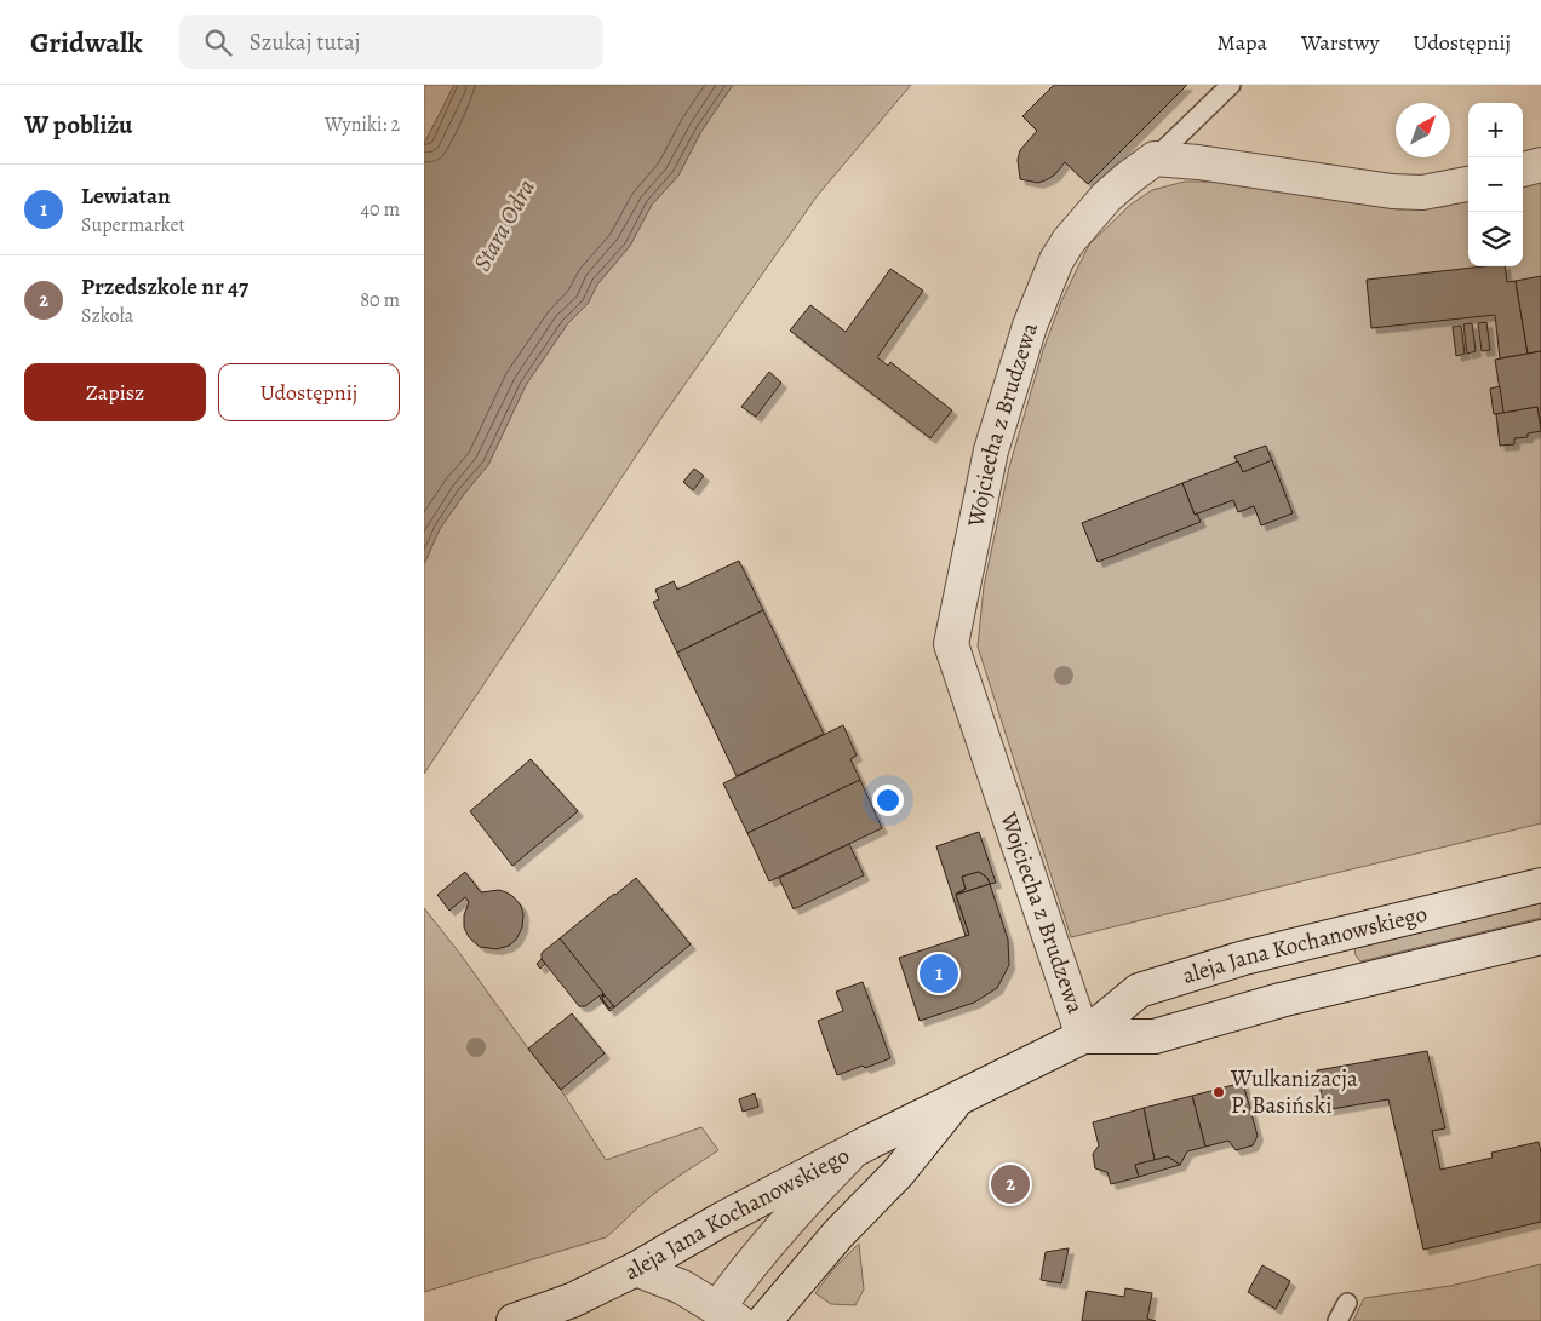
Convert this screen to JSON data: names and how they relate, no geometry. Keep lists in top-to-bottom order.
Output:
{
  "streets": {
    "main road": ["Wojciecha z Brudzewa", "aleja Jana Kochanowskiego"]
  },
  "crossings": [
    ["Wojciecha z Brudzewa", "aleja Jana Kochanowskiego"]
  ],
  "water": ["Stara Odra"],
  "places": ["Wulkanizacja P. Basiński"],
  "north": "top right",
  "page": {
    "header": "Gridwalk",
    "search": "Szukaj tutaj",
    "nav": ["Mapa", "Warstwy", "Udostępnij"],
    "heading": ["W pobliżu", "Wyniki: 2"],
    "map_buttons": ["+", "−"],
    "list": [
      {
        "mark": "1",
        "name": "Lewiatan",
        "note": "Supermarket",
        "value": "40 m"
      },
      {
        "mark": "2",
        "name": "Przedszkole nr 47",
        "note": "Szkoła",
        "value": "80 m"
      }
    ],
    "buttons": ["Zapisz", "Udostępnij"],
    "pins": ["1", "2"]
  }
}
